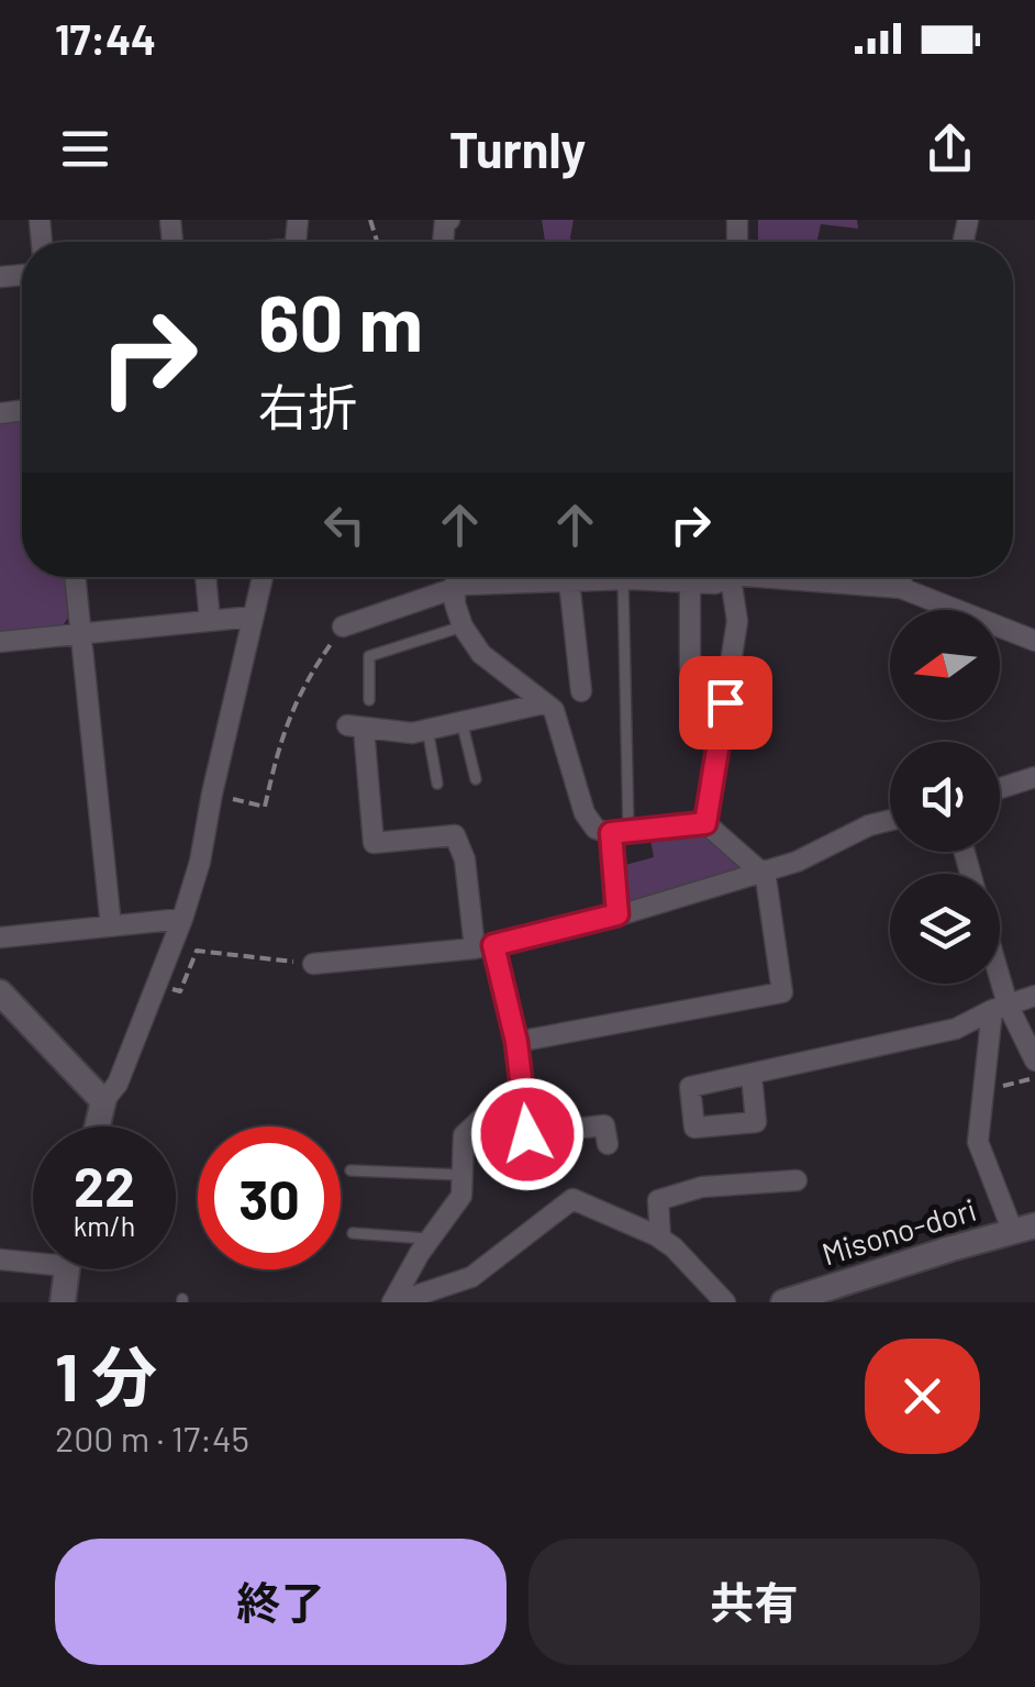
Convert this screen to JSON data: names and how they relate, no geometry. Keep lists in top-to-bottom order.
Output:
{
  "streets": {
    "street": ["Misono-dori"]
  },
  "north": "left",
  "page": {
    "status": "17:44",
    "header": "Turnly",
    "turn": ["60 m", "右折"],
    "speed": "22 km/h",
    "limit": "30",
    "heading": ["1 分", "200 m · 17:45"],
    "buttons": ["終了", "共有"]
  }
}
